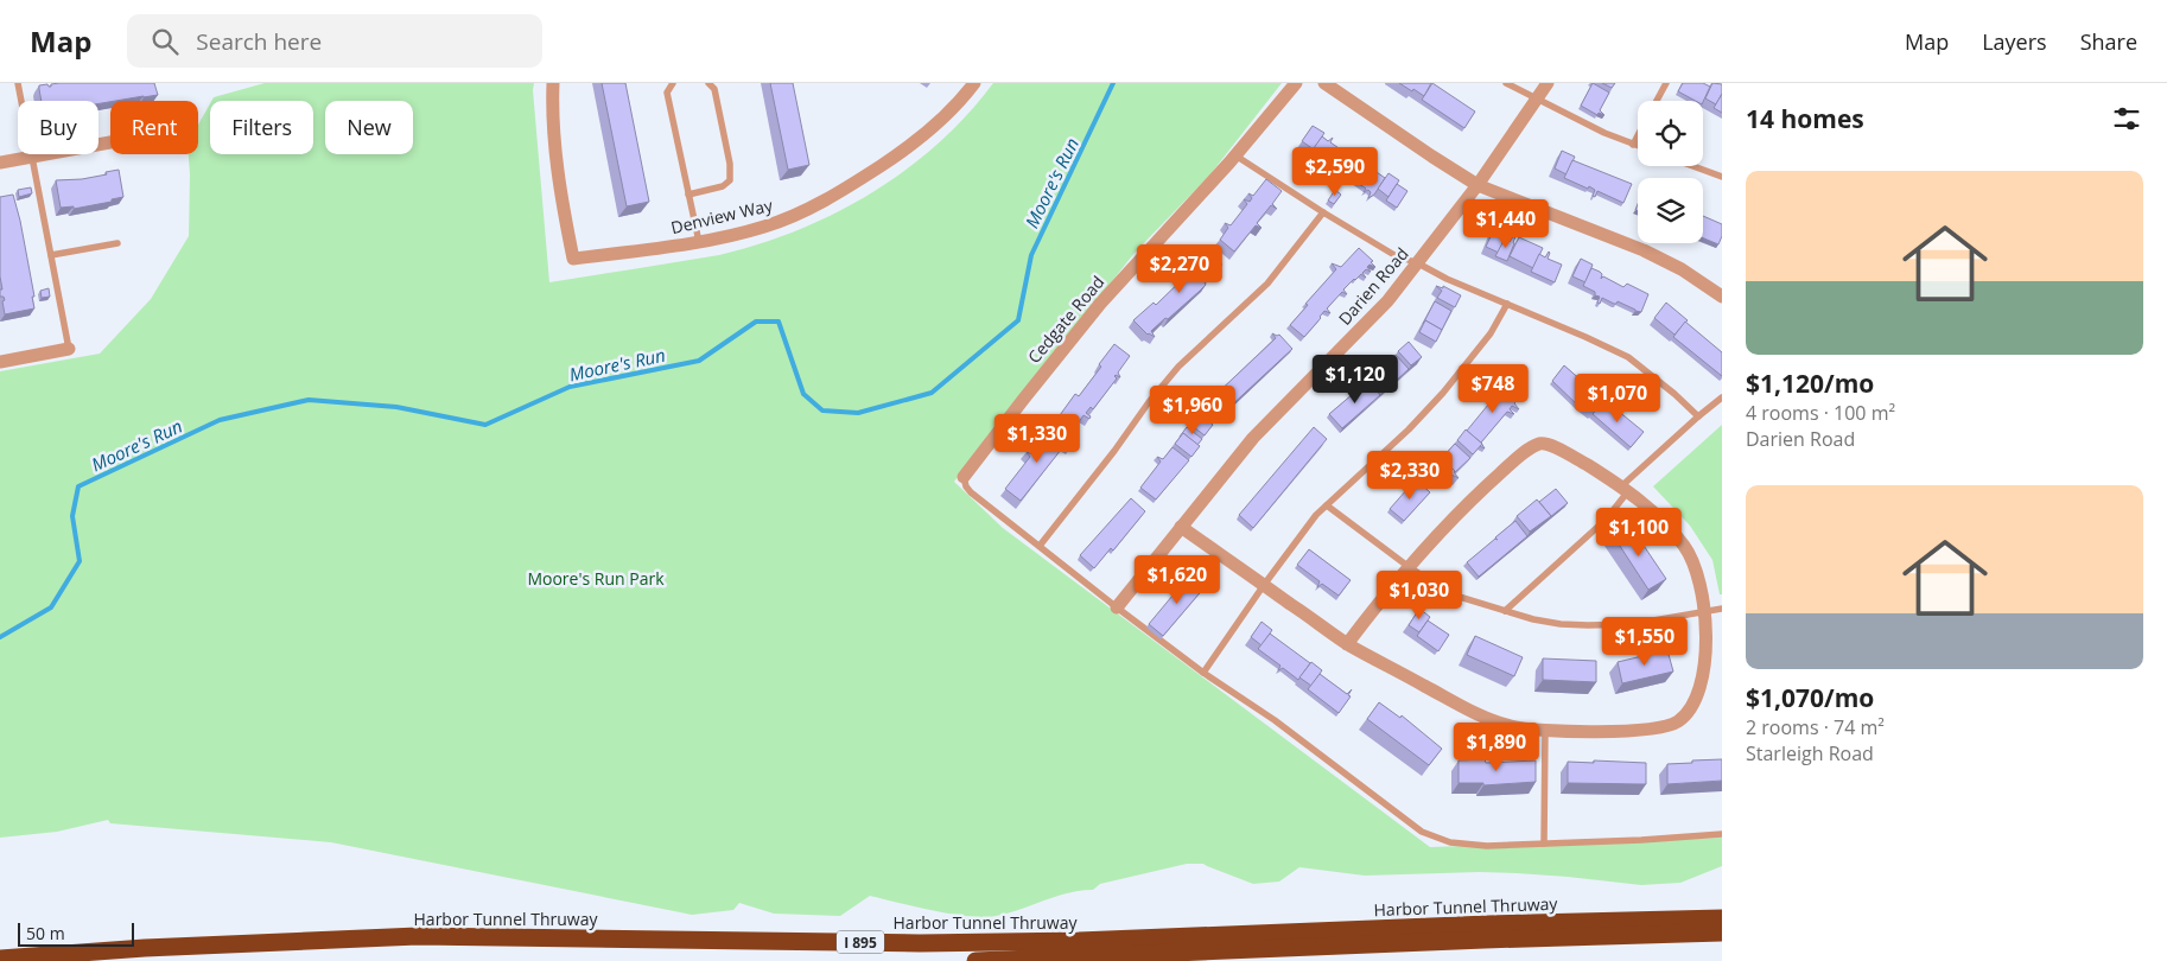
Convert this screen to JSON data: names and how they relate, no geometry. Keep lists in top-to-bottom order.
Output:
{
  "streets": {
    "highway": ["Harbor Tunnel Thruway", "I 895"],
    "street": ["Denview Way", "Darien Road", "Cedgate Road"]
  },
  "water": ["Moore's Run"],
  "parks": ["Moore's Run Park"],
  "scale_bar": "50 m",
  "page": {
    "header": "Map",
    "search": "Search here",
    "nav": ["Map", "Layers", "Share"],
    "heading": "14 homes",
    "chip": [
      "Buy",
      "Rent",
      "Filters",
      "New"
    ],
    "price": [
      "$2,590",
      "$1,440",
      "$2,270",
      "$1,120",
      "$748",
      "$1,070",
      "$1,960",
      "$1,330",
      "$2,330",
      "$1,100",
      "$1,620",
      "$1,030",
      "$1,550",
      "$1,890"
    ],
    "list": [
      {
        "name": "$1,120/mo",
        "note": "4 rooms · 100 m² · Darien Road"
      },
      {
        "name": "$1,070/mo",
        "note": "2 rooms · 74 m² · Starleigh Road"
      }
    ],
    "scale": "50 m"
  }
}
